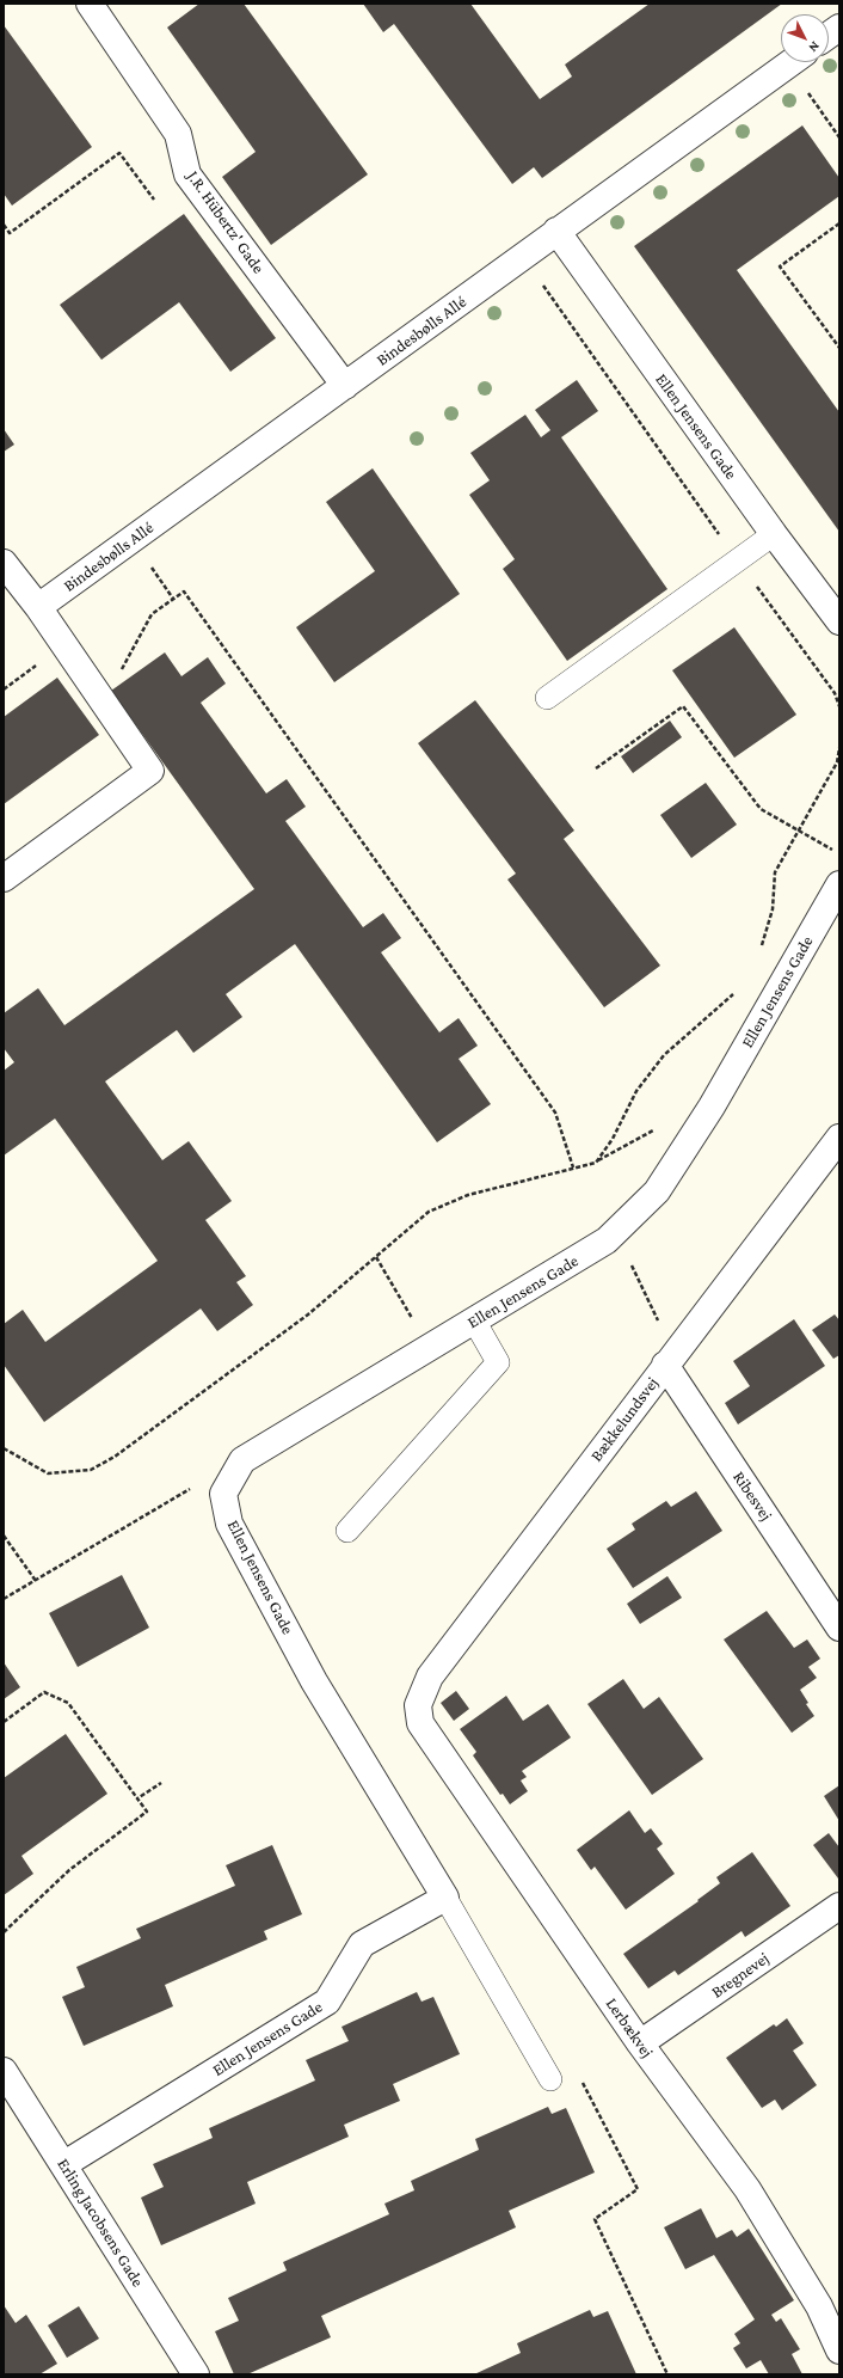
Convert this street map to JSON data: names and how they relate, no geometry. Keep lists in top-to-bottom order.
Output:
{
  "streets": {
    "street": [
      "J.R. Hübertz' Gade",
      "Bindesbølls Allé",
      "Ellen Jensens Gade",
      "Bækkelundsvej",
      "Ribesvej",
      "Bregnevej",
      "Lerbækvej",
      "Erling Jacobsens Gade"
    ]
  },
  "crossings": [
    ["J.R. Hübertz' Gade", "Bindesbølls Allé"],
    ["Bindesbølls Allé", "Ellen Jensens Gade"],
    ["Ellen Jensens Gade", "Erling Jacobsens Gade"],
    ["Bækkelundsvej", "Ribesvej"],
    ["Bækkelundsvej", "Lerbækvej"],
    ["Bregnevej", "Lerbækvej"]
  ],
  "north": "bottom right"
}
